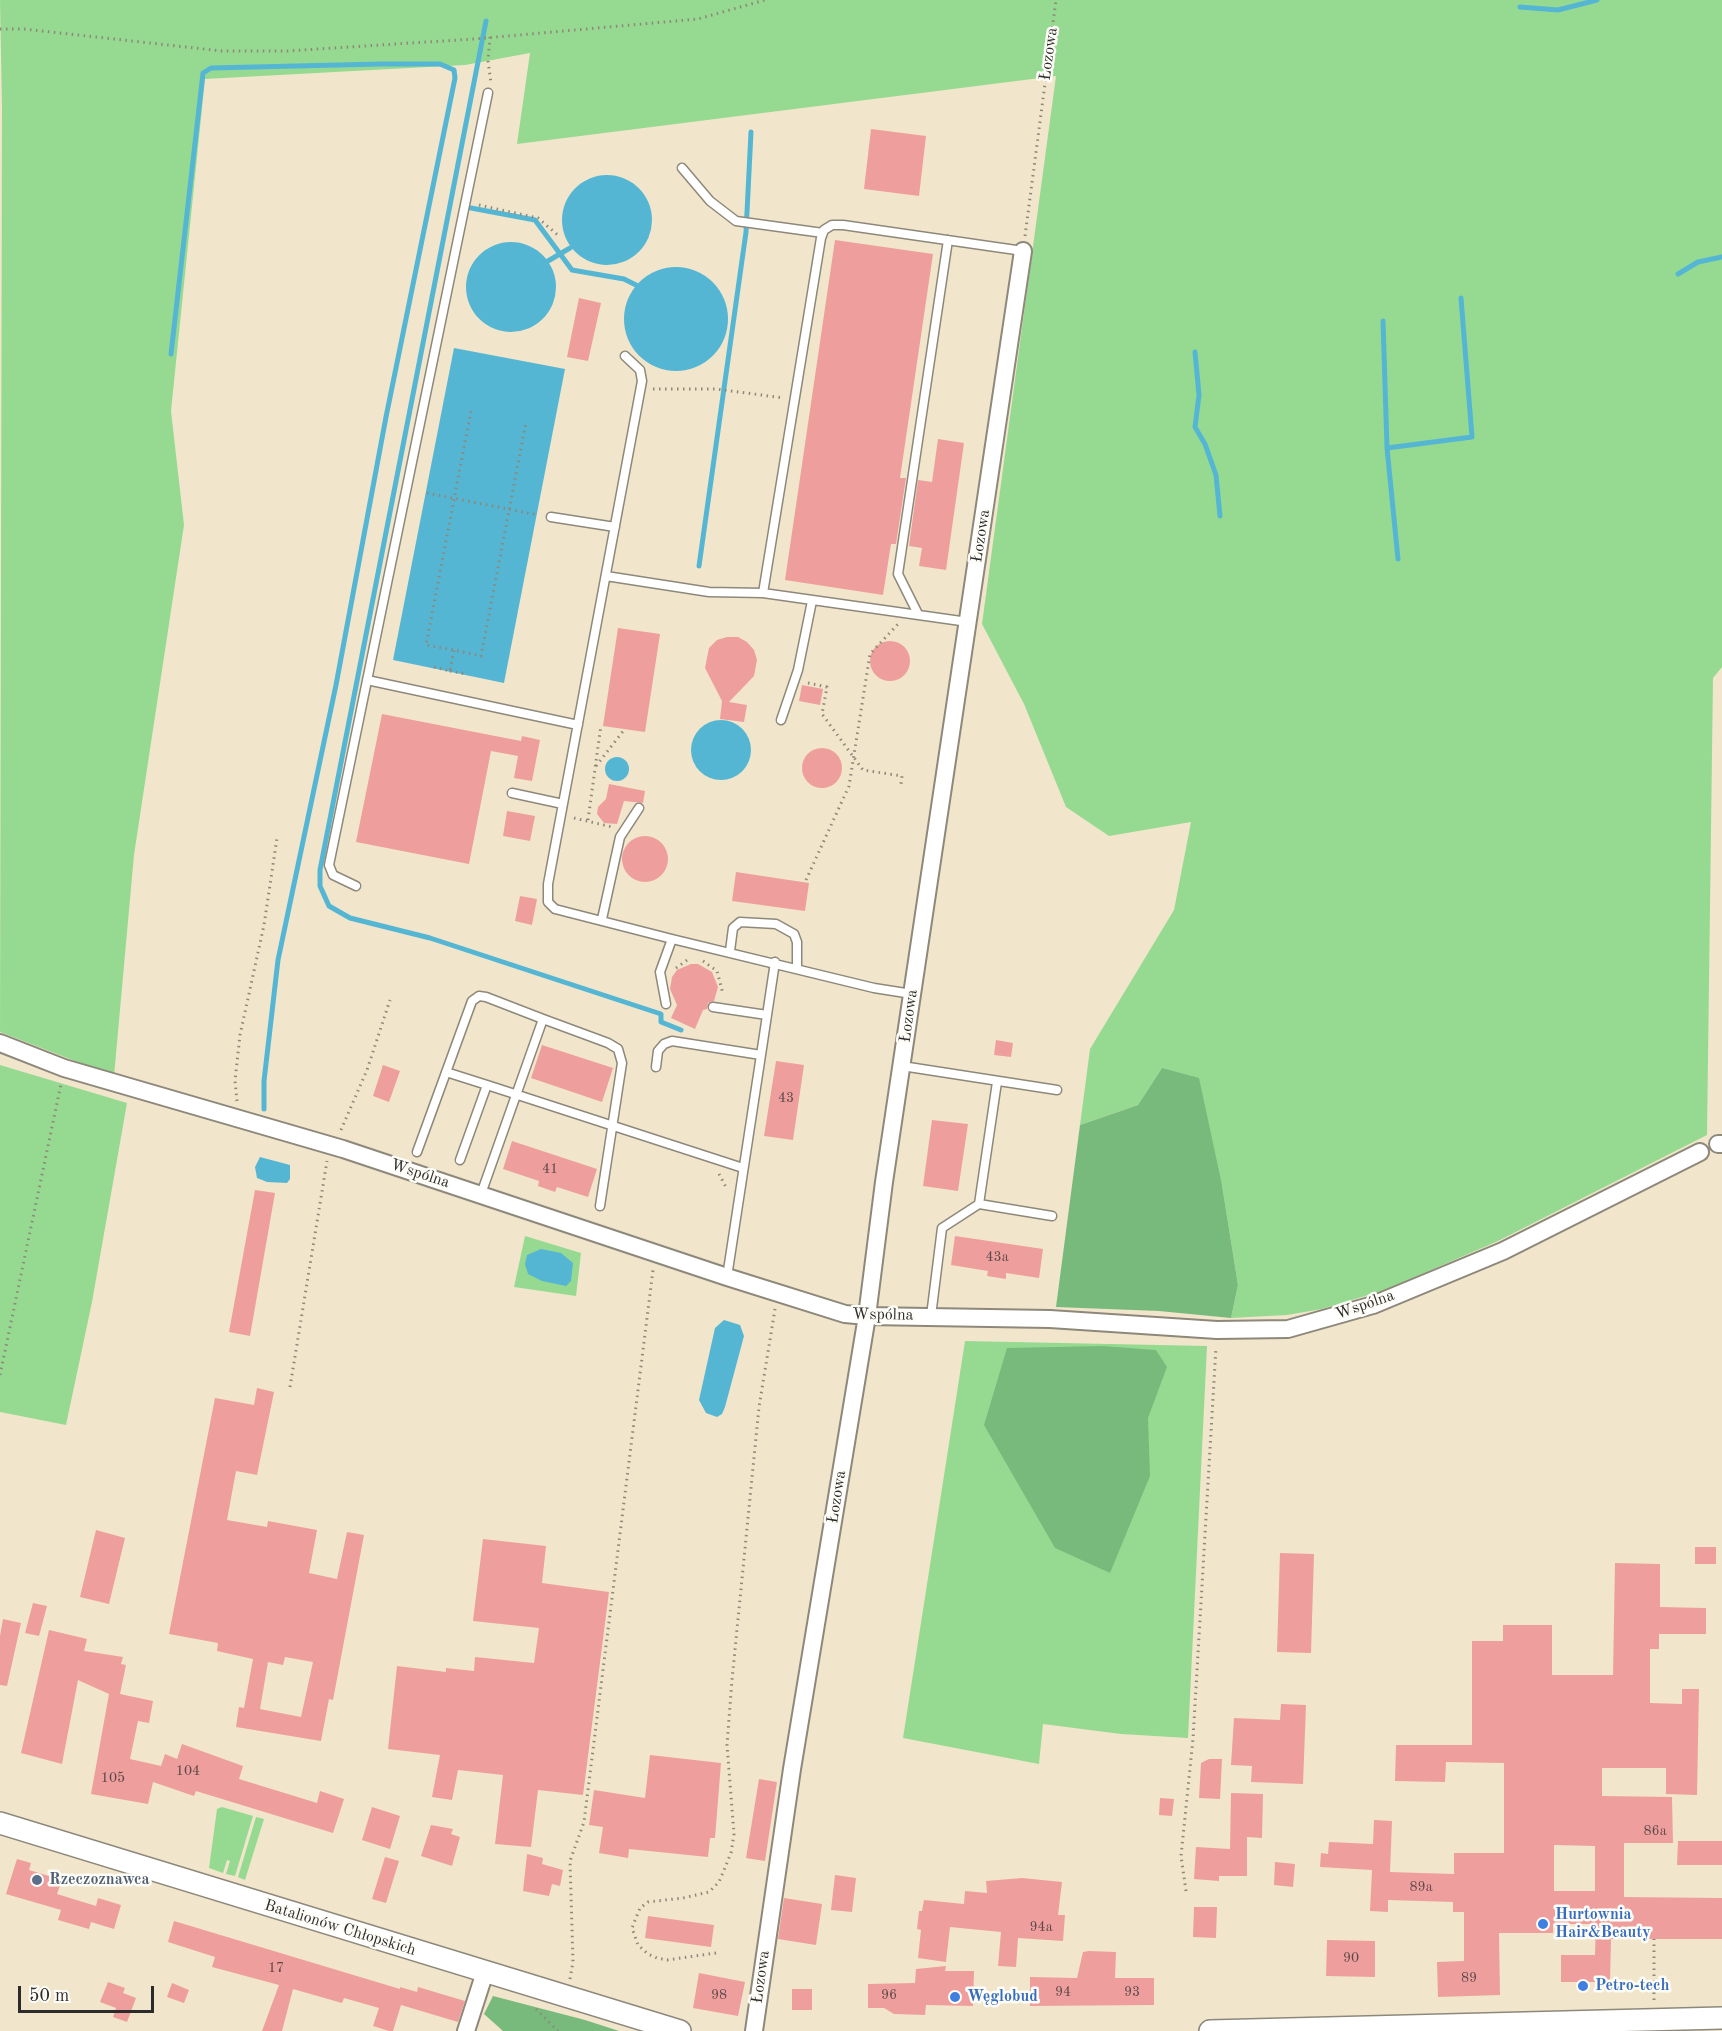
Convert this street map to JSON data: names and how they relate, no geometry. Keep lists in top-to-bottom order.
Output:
{
  "streets": {
    "street": ["Łozowa", "Wspólna", "Batalionów Chłopskich"]
  },
  "crossings": [
    ["Łozowa", "Wspólna"]
  ],
  "places": [
    "Rzeczoznawca",
    "Hurtownia Hair&Beauty",
    "Petro-tech",
    "Węglobud"
  ],
  "house_numbers": [
    "43",
    "41",
    "43a",
    "104",
    "105",
    "86a",
    "89a",
    "94a",
    "90",
    "17",
    "89",
    "94",
    "93",
    "98",
    "96"
  ],
  "scale_bar": "50 m"
}
